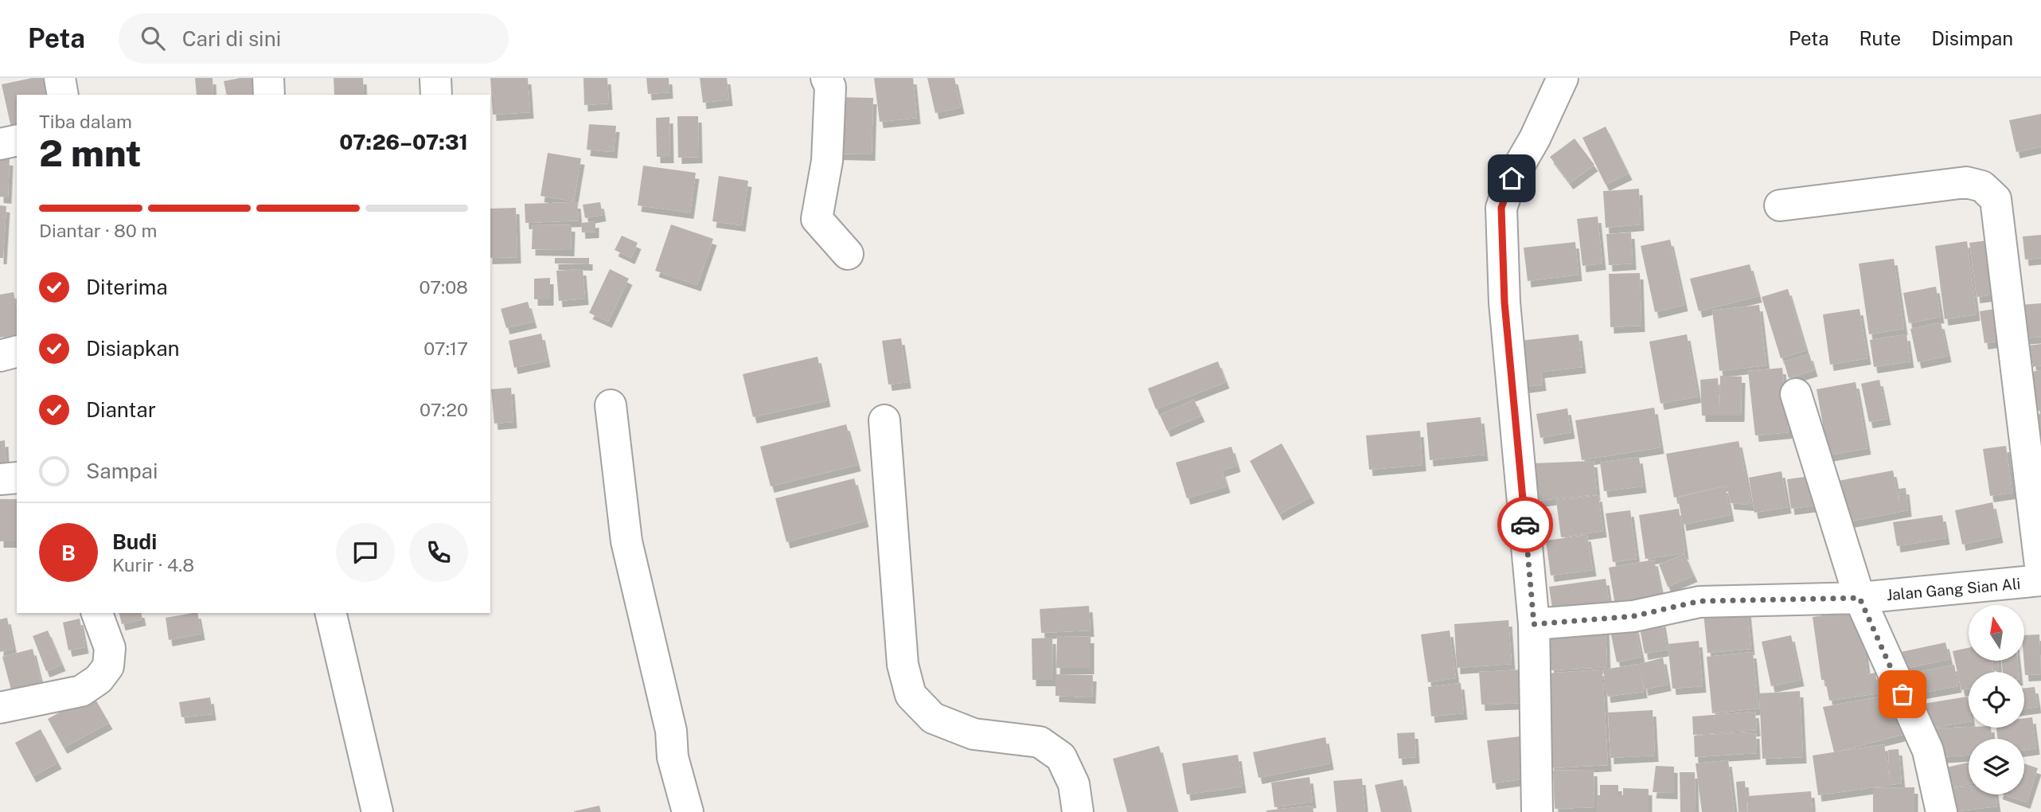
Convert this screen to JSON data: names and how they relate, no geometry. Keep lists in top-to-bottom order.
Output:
{
  "streets": {
    "street": ["Jalan Gang Sian Ali"]
  },
  "north": "top",
  "page": {
    "header": "Peta",
    "search": "Cari di sini",
    "nav": ["Peta", "Rute", "Disimpan"],
    "heading": ["2 mnt", "Tiba dalam", "07:26–07:31"],
    "panel": ["Budi", "Kurir · 4.8"],
    "bar": "Diantar · 80 m",
    "list": [
      ["Diterima", "07:08"],
      ["Disiapkan", "07:17"],
      ["Diantar", "07:20"],
      "Sampai"
    ],
    "round": "B"
  }
}
